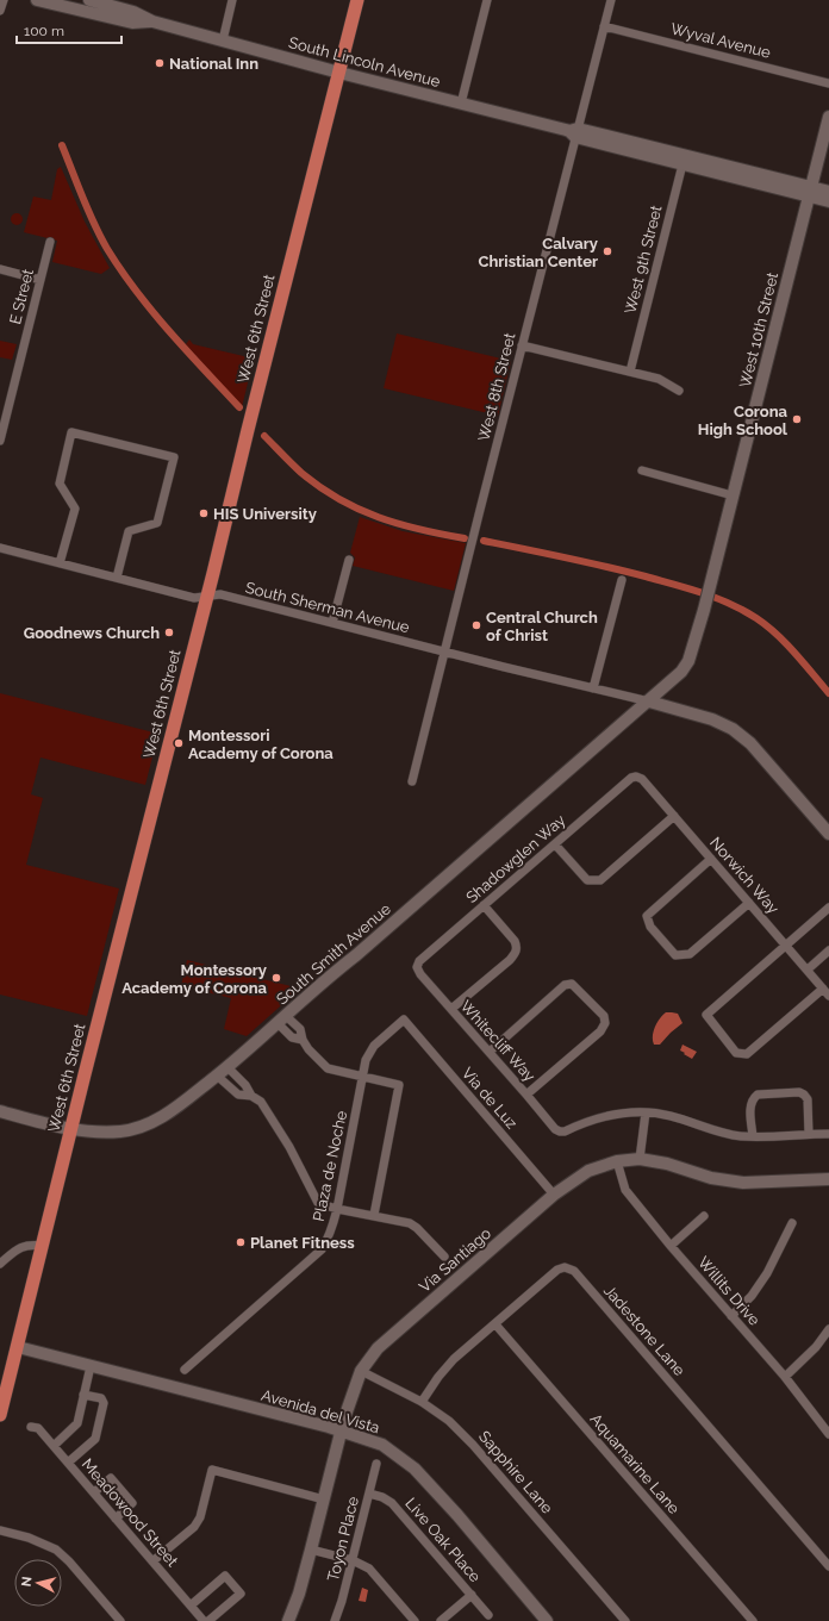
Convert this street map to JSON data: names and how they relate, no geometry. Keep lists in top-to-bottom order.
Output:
{
  "streets": {
    "main road": [
      "South Lincoln Avenue",
      "West 6th Street",
      "West 10th Street",
      "South Smith Avenue",
      "Via Santiago",
      "Avenida del Vista"
    ],
    "street": [
      "Wyval Avenue",
      "West 9th Street",
      "E Street",
      "West 8th Street",
      "South Sherman Avenue",
      "Shadowglen Way",
      "Norwich Way",
      "Whitecliff Way",
      "Via de Luz",
      "Plaza de Noche",
      "Willits Drive",
      "Jadestone Lane",
      "Aquamarine Lane",
      "Sapphire Lane",
      "Meadowood Street",
      "Toyon Place",
      "Live Oak Place"
    ]
  },
  "crossings": [
    ["Wyval Avenue", "West 8th Street"],
    ["South Lincoln Avenue", "West 9th Street"],
    ["South Lincoln Avenue", "West 6th Street"],
    ["South Lincoln Avenue", "West 10th Street"],
    ["South Lincoln Avenue", "West 8th Street"],
    ["West 6th Street", "South Sherman Avenue"],
    ["West 6th Street", "South Smith Avenue"],
    ["West 6th Street", "Avenida del Vista"],
    ["West 10th Street", "South Sherman Avenue"],
    ["West 10th Street", "South Smith Avenue"],
    ["West 8th Street", "South Sherman Avenue"],
    ["South Sherman Avenue", "South Smith Avenue"],
    ["Shadowglen Way", "Norwich Way"],
    ["Shadowglen Way", "Whitecliff Way"],
    ["Via de Luz", "Plaza de Noche"],
    ["Via de Luz", "Via Santiago"],
    ["Via Santiago", "Willits Drive"],
    ["Via Santiago", "Avenida del Vista"],
    ["Via Santiago", "Sapphire Lane"],
    ["Jadestone Lane", "Aquamarine Lane"],
    ["Jadestone Lane", "Sapphire Lane"],
    ["Toyon Place", "Live Oak Place"]
  ],
  "places": [
    "National Inn",
    "Calvary Christian Center",
    "Corona High School",
    "HIS University",
    "Central Church of Christ",
    "Goodnews Church",
    "Montessori Academy of Corona",
    "Montessory Academy of Corona",
    "Planet Fitness"
  ],
  "scale_bar": "100 m",
  "north": "left"
}
